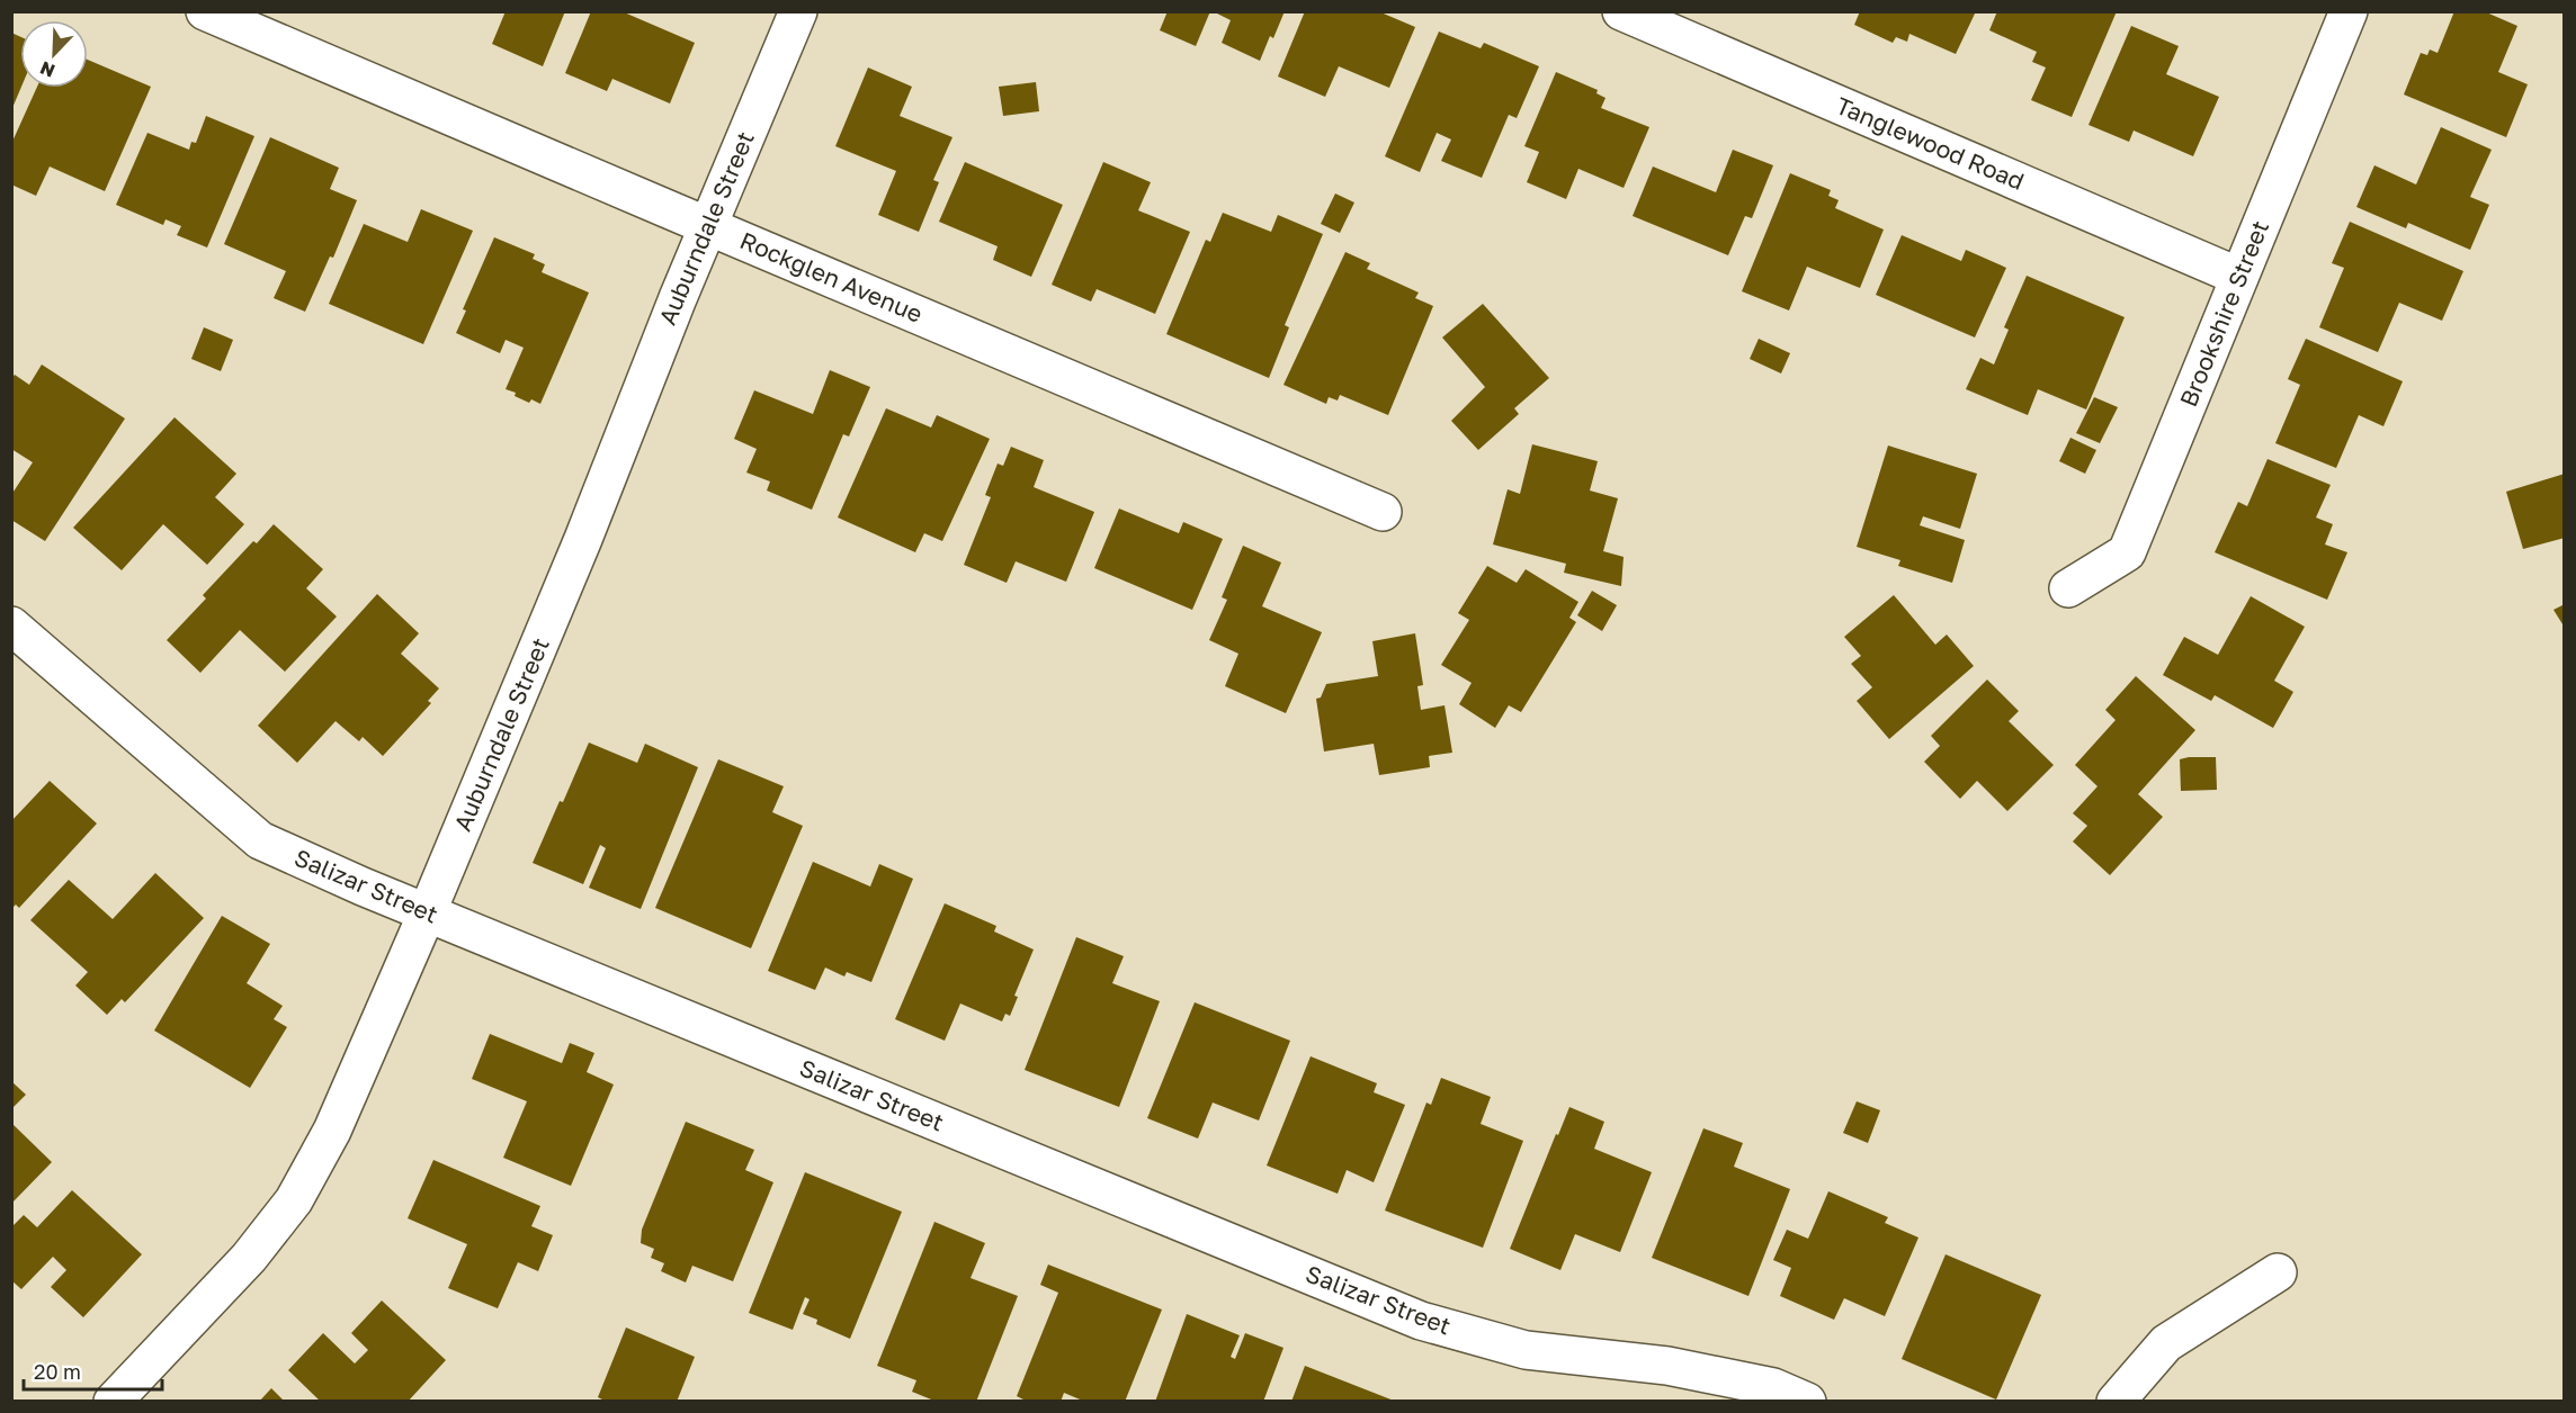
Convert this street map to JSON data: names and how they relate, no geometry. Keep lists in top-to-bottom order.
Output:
{
  "streets": {
    "street": [
      "Tanglewood Road",
      "Auburndale Street",
      "Rockglen Avenue",
      "Brookshire Street",
      "Salizar Street"
    ]
  },
  "crossings": [
    ["Tanglewood Road", "Brookshire Street"],
    ["Auburndale Street", "Rockglen Avenue"],
    ["Auburndale Street", "Salizar Street"]
  ],
  "scale_bar": "20 m",
  "north": "bottom left"
}
